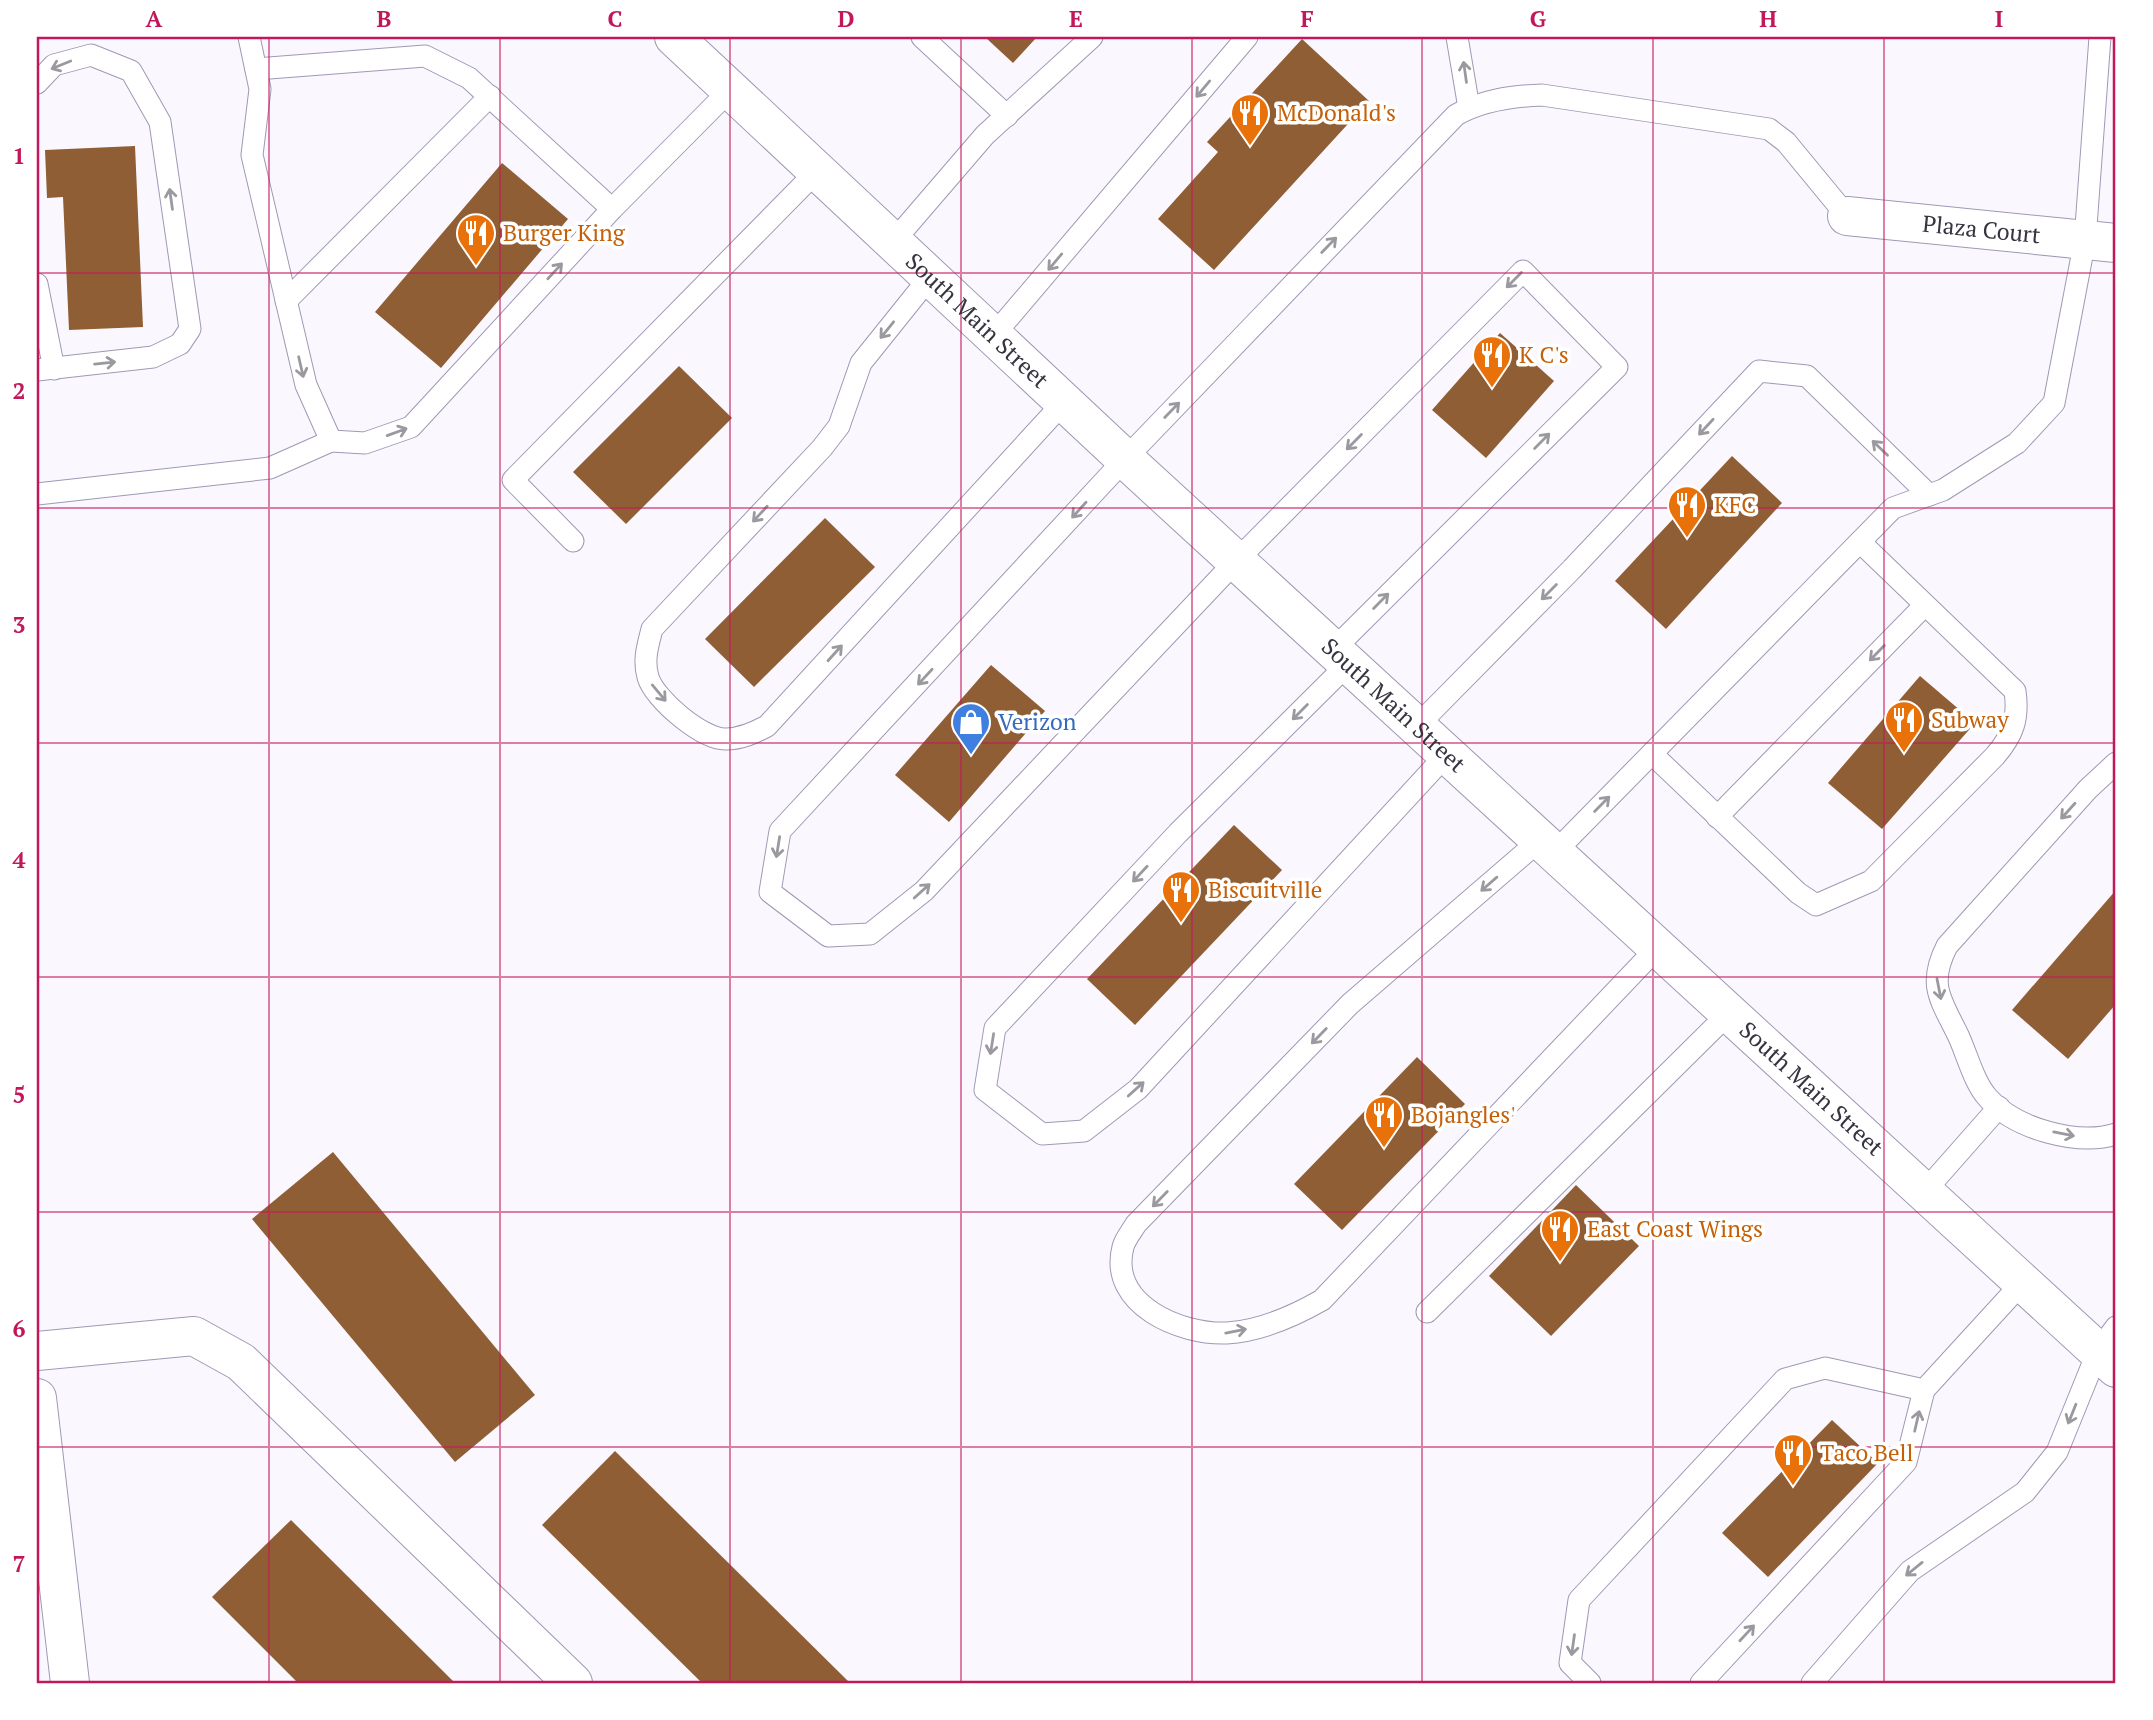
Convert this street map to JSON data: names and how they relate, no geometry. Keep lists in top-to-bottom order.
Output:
{
  "streets": {
    "main road": ["Plaza Court", "South Main Street"]
  },
  "places": {
    "restaurant": [
      "McDonald's",
      "Burger King",
      "K C's",
      "KFC",
      "Subway",
      "Biscuitville",
      "Bojangles'",
      "East Coast Wings",
      "Taco Bell"
    ],
    "shop": ["Verizon"]
  },
  "grid": {
    "columns": [
      "A",
      "B",
      "C",
      "D",
      "E",
      "F",
      "G",
      "H",
      "I"
    ],
    "rows": [
      "1",
      "2",
      "3",
      "4",
      "5",
      "6",
      "7"
    ]
  }
}
